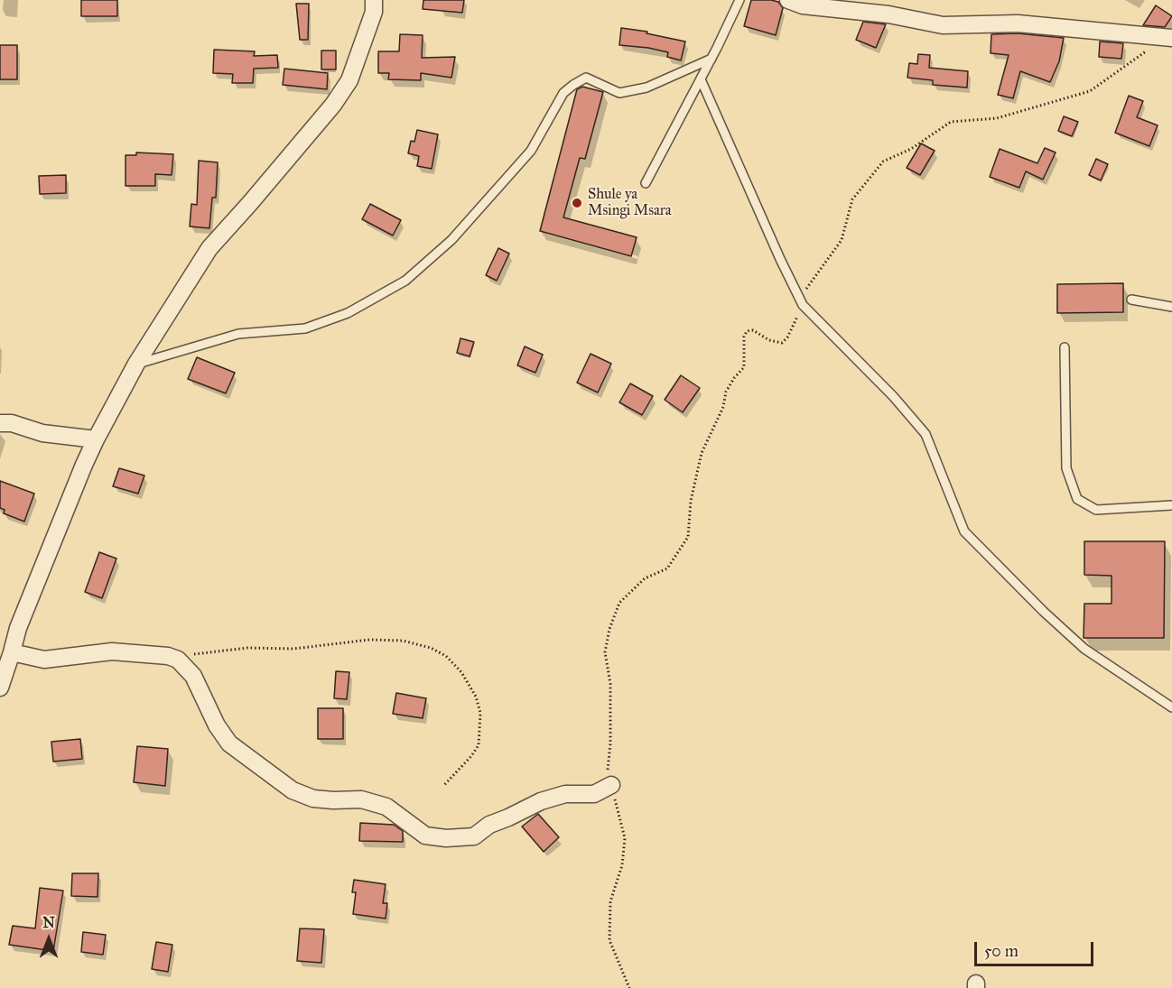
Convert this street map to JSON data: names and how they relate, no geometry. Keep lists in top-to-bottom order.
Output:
{
  "places": ["Shule ya Msingi Msara"],
  "scale_bar": "50 m",
  "north": "top"
}
